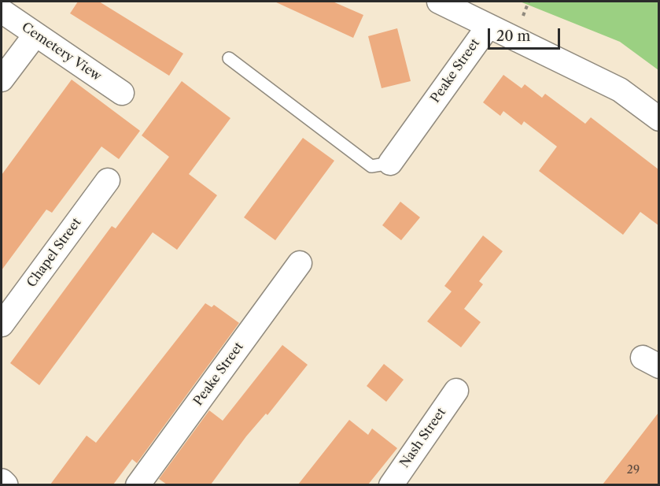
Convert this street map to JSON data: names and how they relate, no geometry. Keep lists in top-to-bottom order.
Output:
{
  "streets": {
    "street": [
      "Cemetery View",
      "Peake Street",
      "Chapel Street",
      "Nash Street"
    ]
  },
  "house_numbers": ["29"],
  "scale_bar": "20 m"
}
